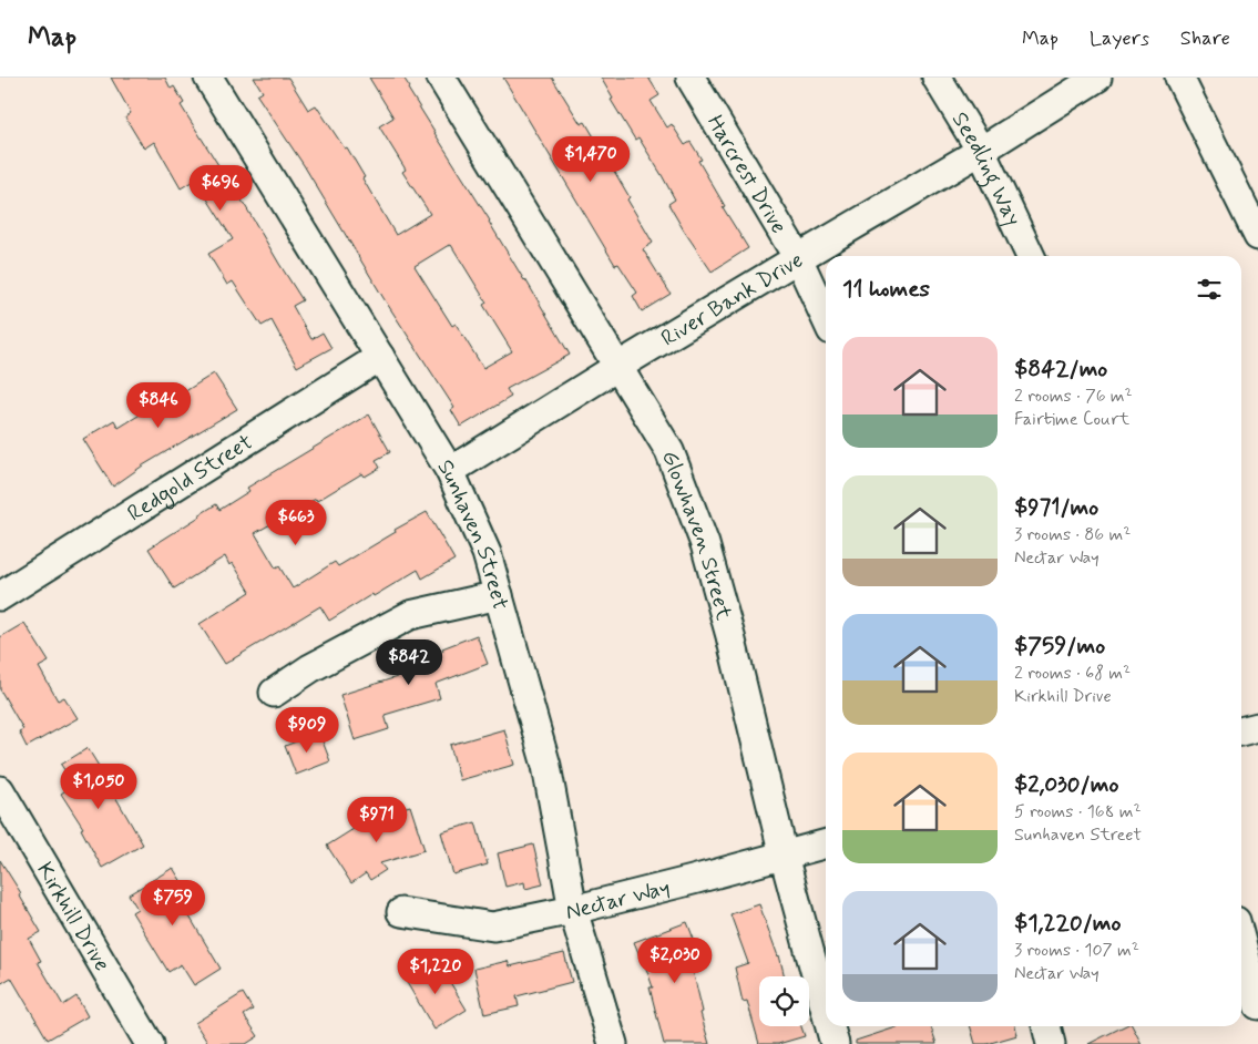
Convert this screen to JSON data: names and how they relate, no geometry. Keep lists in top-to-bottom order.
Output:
{
  "streets": {
    "street": [
      "Seedling Way",
      "Harcrest Drive",
      "River Bank Drive",
      "Redgold Street",
      "Sunhaven Street",
      "Glowhaven Street",
      "Nectar Way",
      "Kirkhill Drive"
    ]
  },
  "crossings": [
    ["Seedling Way", "River Bank Drive"],
    ["Harcrest Drive", "River Bank Drive"],
    ["River Bank Drive", "Sunhaven Street"],
    ["River Bank Drive", "Glowhaven Street"],
    ["Redgold Street", "Sunhaven Street"],
    ["Sunhaven Street", "Nectar Way"],
    ["Glowhaven Street", "Nectar Way"]
  ],
  "page": {
    "header": "Map",
    "nav": ["Map", "Layers", "Share"],
    "price": [
      "$1,470",
      "$696",
      "$846",
      "$663",
      "$842",
      "$909",
      "$1,050",
      "$971",
      "$759",
      "$2,030",
      "$1,220"
    ],
    "heading": "11 homes",
    "list": [
      {
        "name": "$842/mo",
        "note": "2 rooms · 76 m² · Fairtime Court"
      },
      {
        "name": "$971/mo",
        "note": "3 rooms · 86 m² · Nectar Way"
      },
      {
        "name": "$759/mo",
        "note": "2 rooms · 68 m² · Kirkhill Drive"
      },
      {
        "name": "$2,030/mo",
        "note": "5 rooms · 168 m² · Sunhaven Street"
      },
      {
        "name": "$1,220/mo",
        "note": "3 rooms · 107 m² · Nectar Way"
      }
    ]
  }
}
